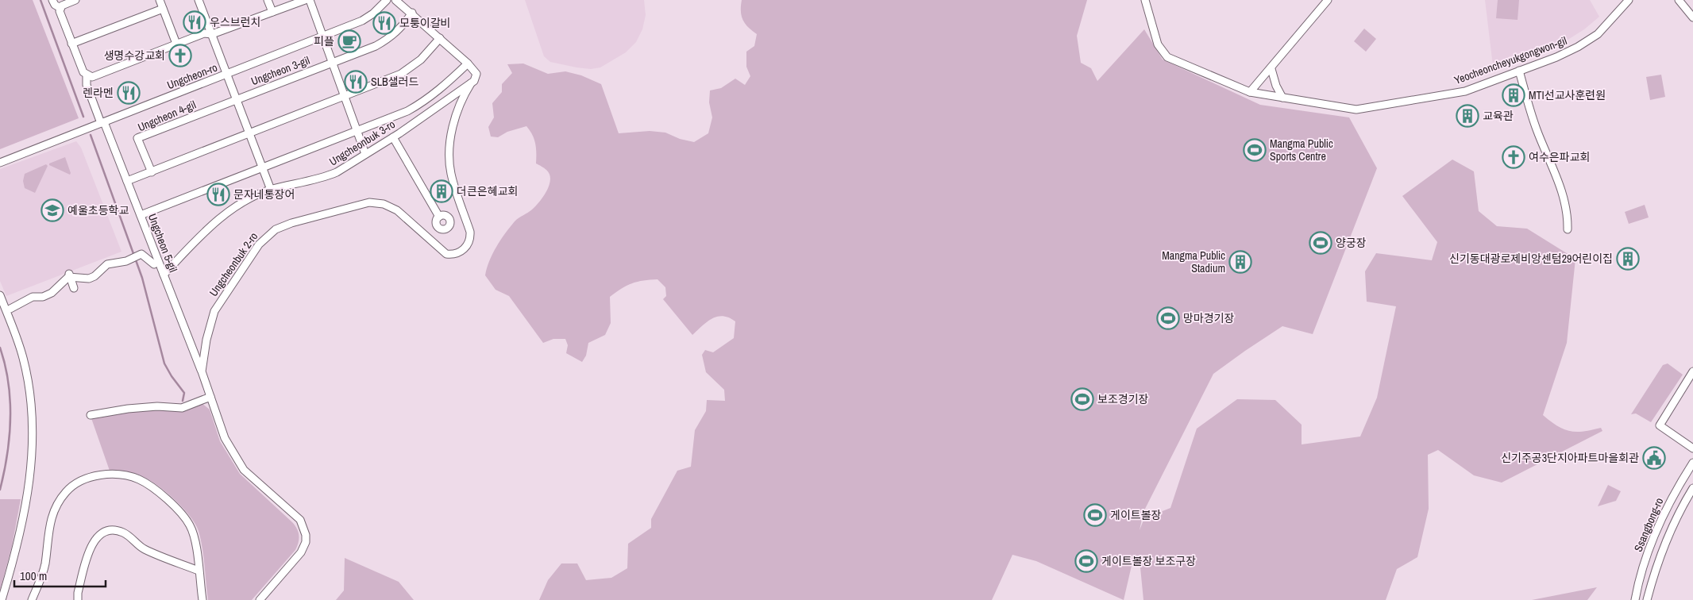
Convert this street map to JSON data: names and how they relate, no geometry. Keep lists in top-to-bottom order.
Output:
{
  "streets": {
    "street": [
      "Yeocheoncheyukgongwon-gil",
      "Ungcheon 3-gil",
      "Ungcheon-ro",
      "Ungcheon 4-gil",
      "Ungcheonbuk 3-ro",
      "Ungcheon 5-gil",
      "Ungcheonbuk 2-ro",
      "Ssangbong-ro"
    ]
  },
  "crossings": [
    ["Ungcheon 3-gil", "Ungcheon 4-gil"],
    ["Ungcheon-ro", "Ungcheon 5-gil"],
    ["Ungcheonbuk 3-ro", "Ungcheon 5-gil"],
    ["Ungcheonbuk 3-ro", "Ungcheonbuk 2-ro"],
    ["Ungcheon 5-gil", "Ungcheonbuk 2-ro"]
  ],
  "places": {
    "restaurant": [
      "우스브런치",
      "모퉁이갈비",
      "SLB샐러드",
      "렌라멘",
      "문자네통장어"
    ],
    "cafe": ["피플"],
    "church": ["생명수강교회", "여수은파교회"],
    "building": [
      "MTI선교사훈련원",
      "교육관",
      "더큰은혜교회",
      "신기동대광로제비앙센텀29어린이집",
      "Mangma Public Stadium"
    ],
    "sports": [
      "Mangma Public Sports Centre",
      "양궁장",
      "망마경기장",
      "보조경기장",
      "게이트볼장",
      "게이트볼장 보조구장"
    ],
    "school or university": ["예울초등학교"],
    "public building": ["신기주공3단지아파트마을회관"]
  },
  "scale_bar": "100 m"
}
